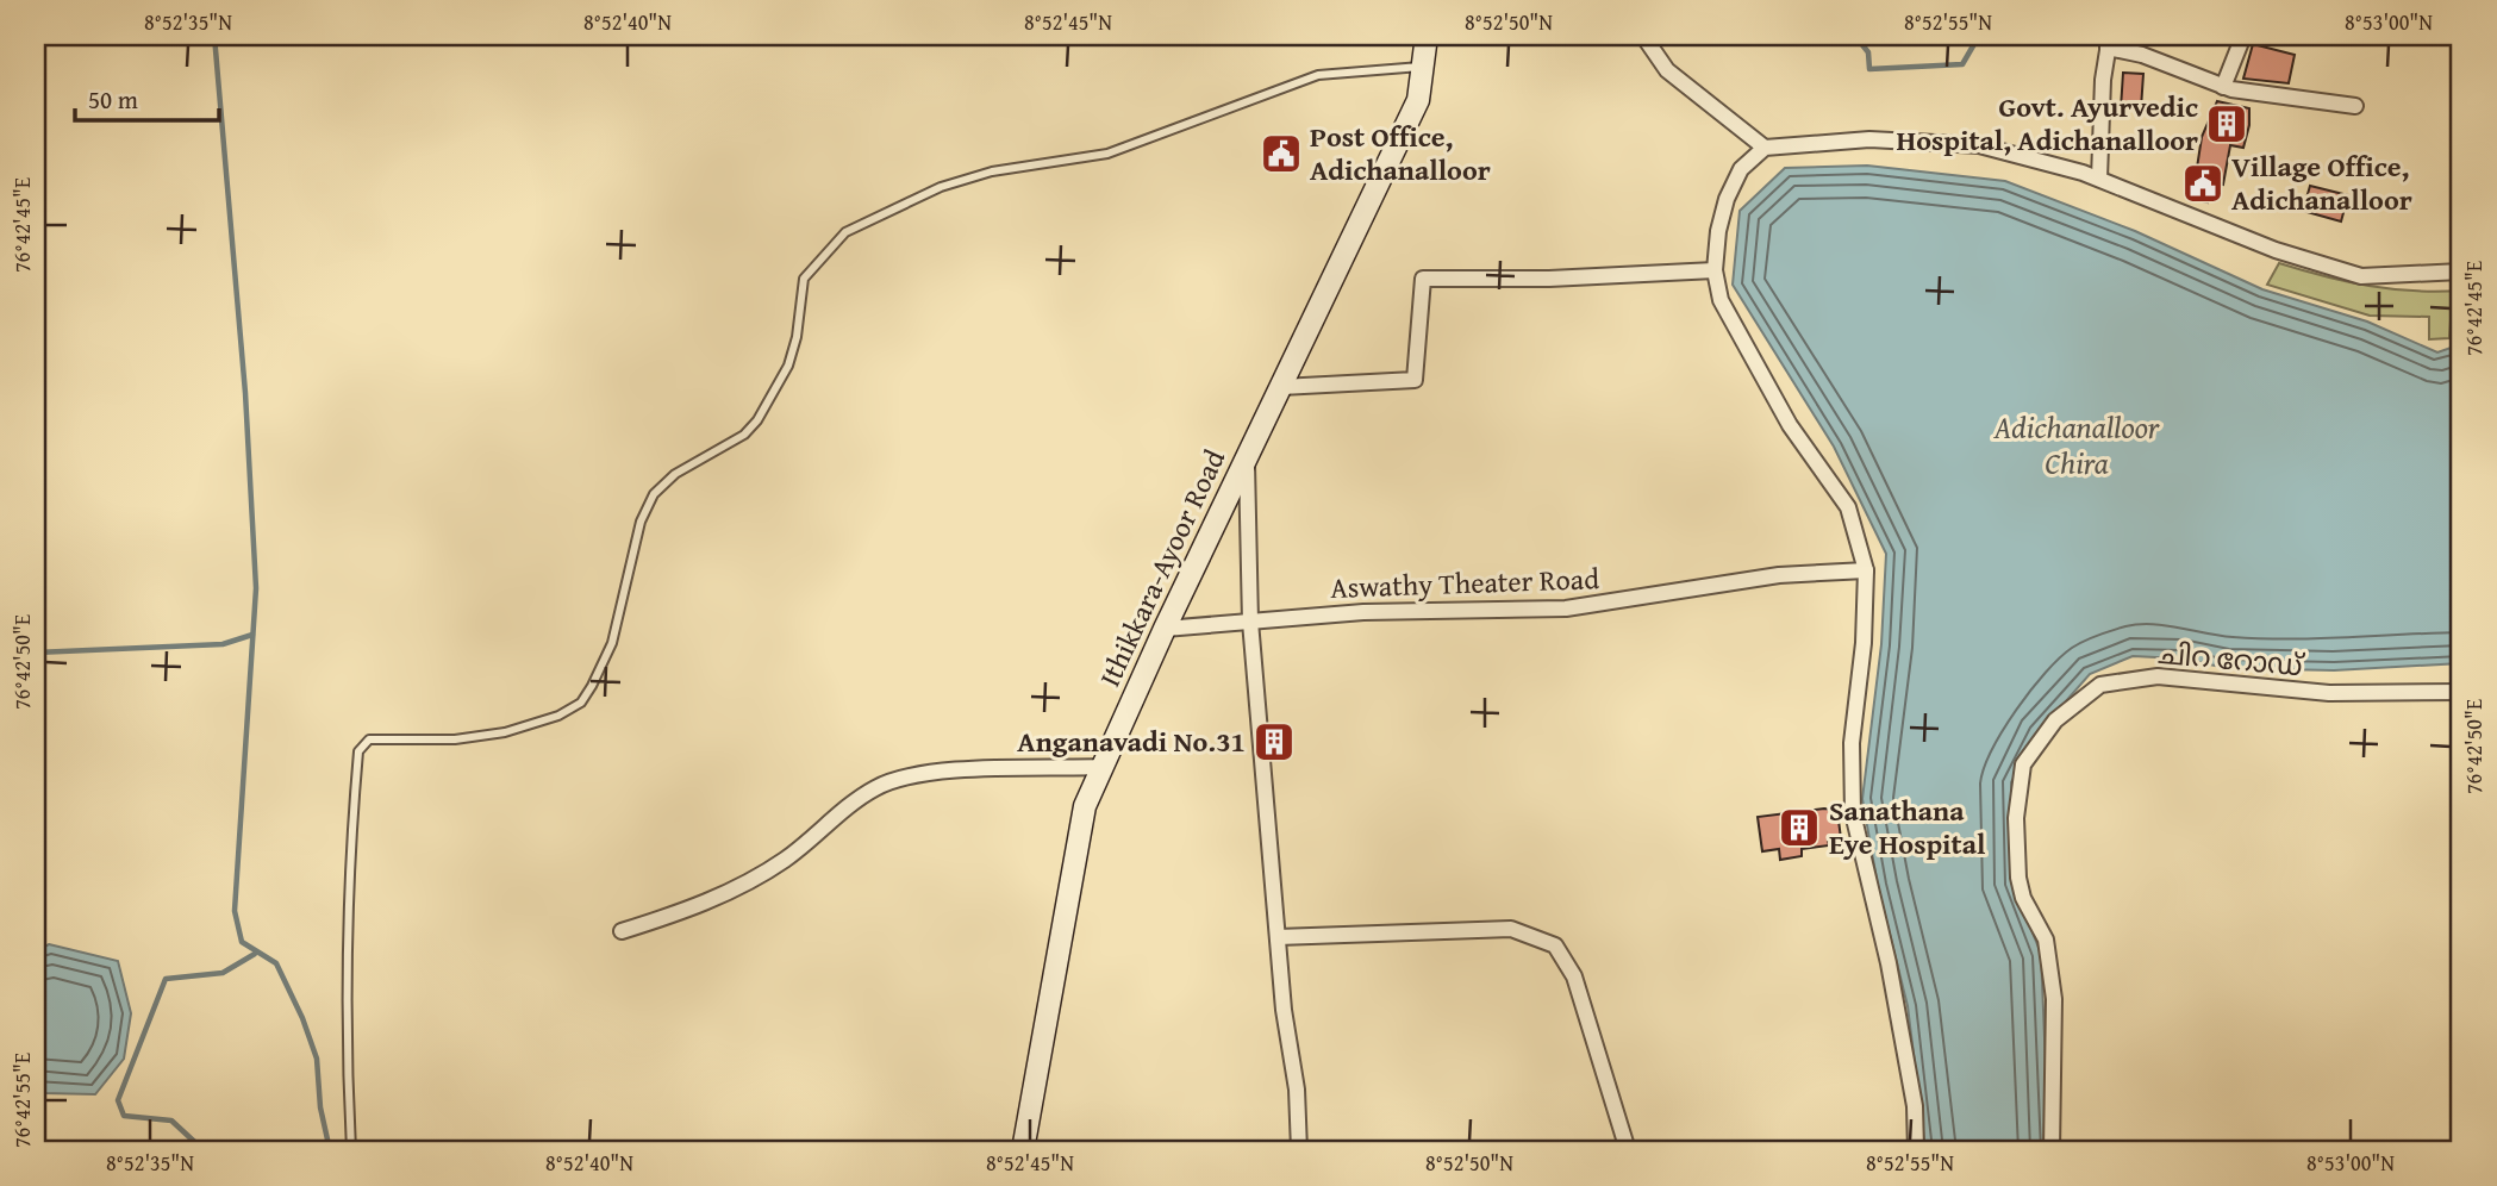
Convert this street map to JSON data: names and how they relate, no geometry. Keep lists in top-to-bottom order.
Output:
{
  "streets": {
    "main road": ["Ithikkara-Ayoor Road"],
    "street": ["Aswathy Theater Road", "ചിറ റോഡ്"]
  },
  "crossings": [
    ["Ithikkara-Ayoor Road", "Aswathy Theater Road"]
  ],
  "water": ["Adichanalloor Chira"],
  "places": {
    "building": ["Govt. Ayurvedic Hospital, Adichanalloor", "Anganavadi No.31", "Sanathana Eye Hospital"],
    "public building": ["Post Office, Adichanalloor", "Village Office, Adichanalloor"]
  },
  "scale_bar": "50 m",
  "coordinates": [
    "8°52'35\"N",
    "8°52'40\"N",
    "8°52'45\"N",
    "8°52'50\"N",
    "8°52'55\"N",
    "8°53'00\"N",
    "76°42'45\"E",
    "76°42'50\"E",
    "76°42'55\"E"
  ]
}
